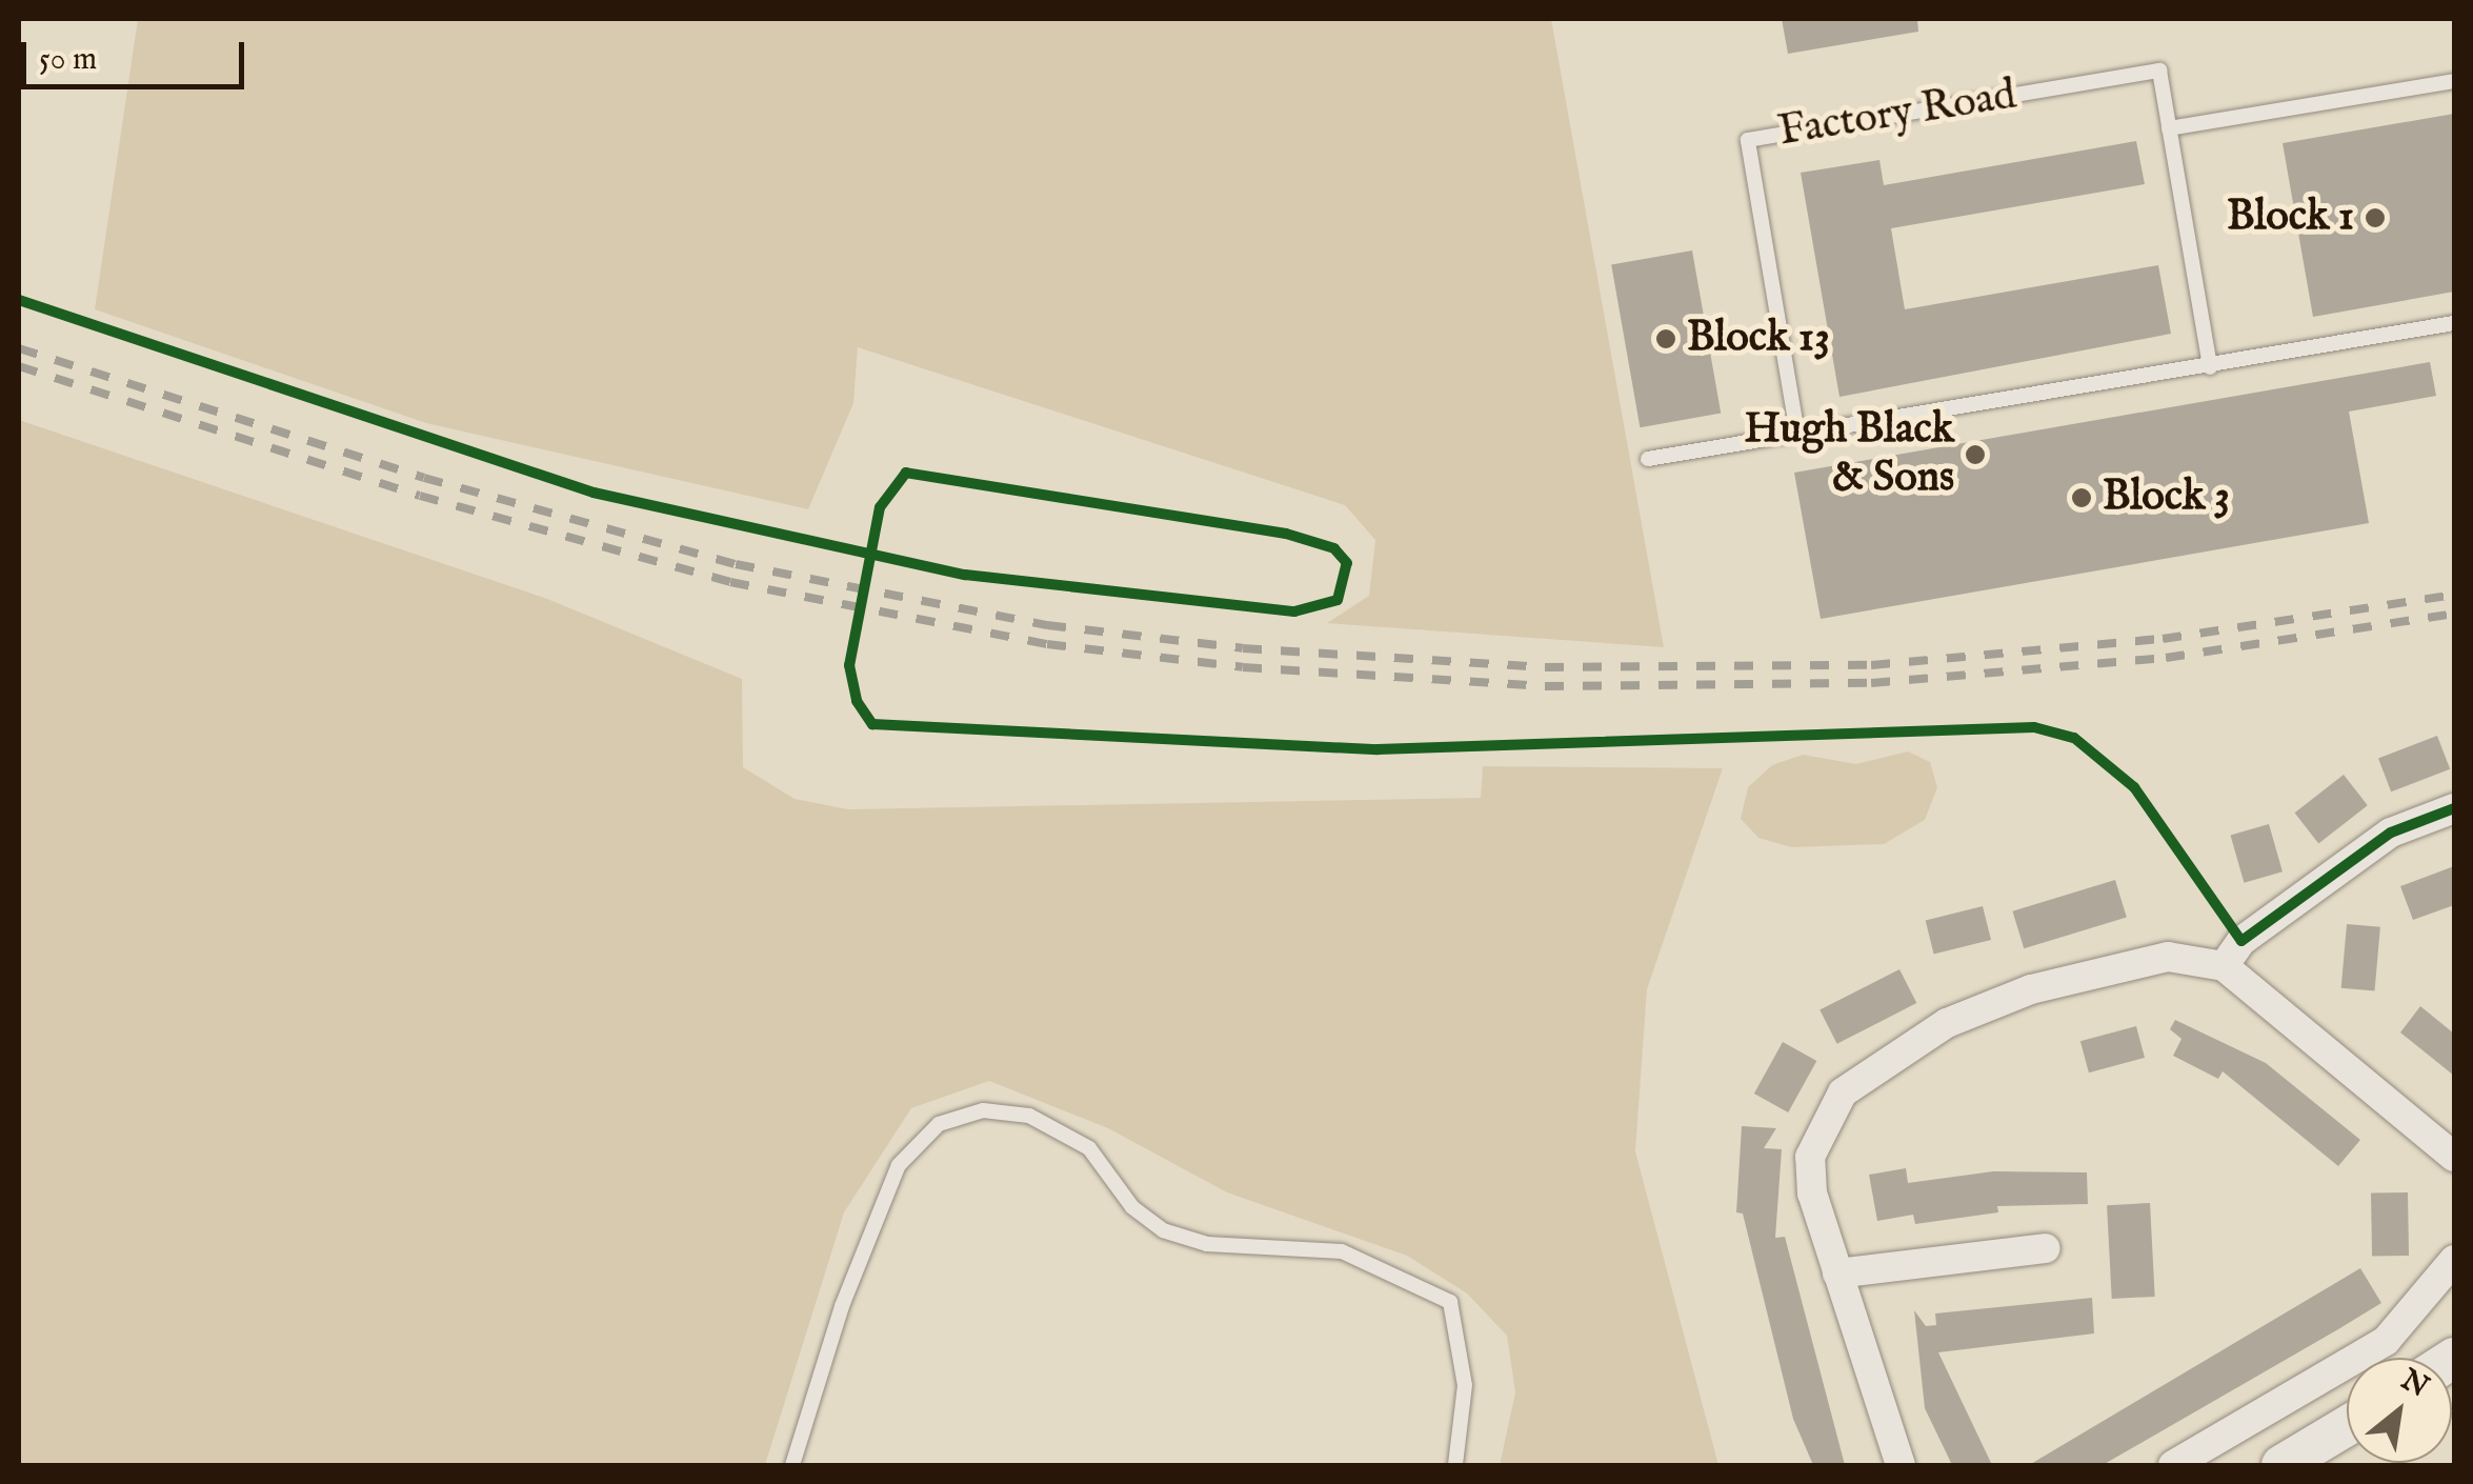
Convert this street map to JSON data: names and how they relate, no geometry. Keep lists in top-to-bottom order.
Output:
{
  "streets": {
    "lane": ["Factory Road"]
  },
  "places": [
    "Block 1",
    "Block 13",
    "Hugh Black & Sons",
    "Block 3"
  ],
  "scale_bar": "50 m",
  "north": "top right"
}
